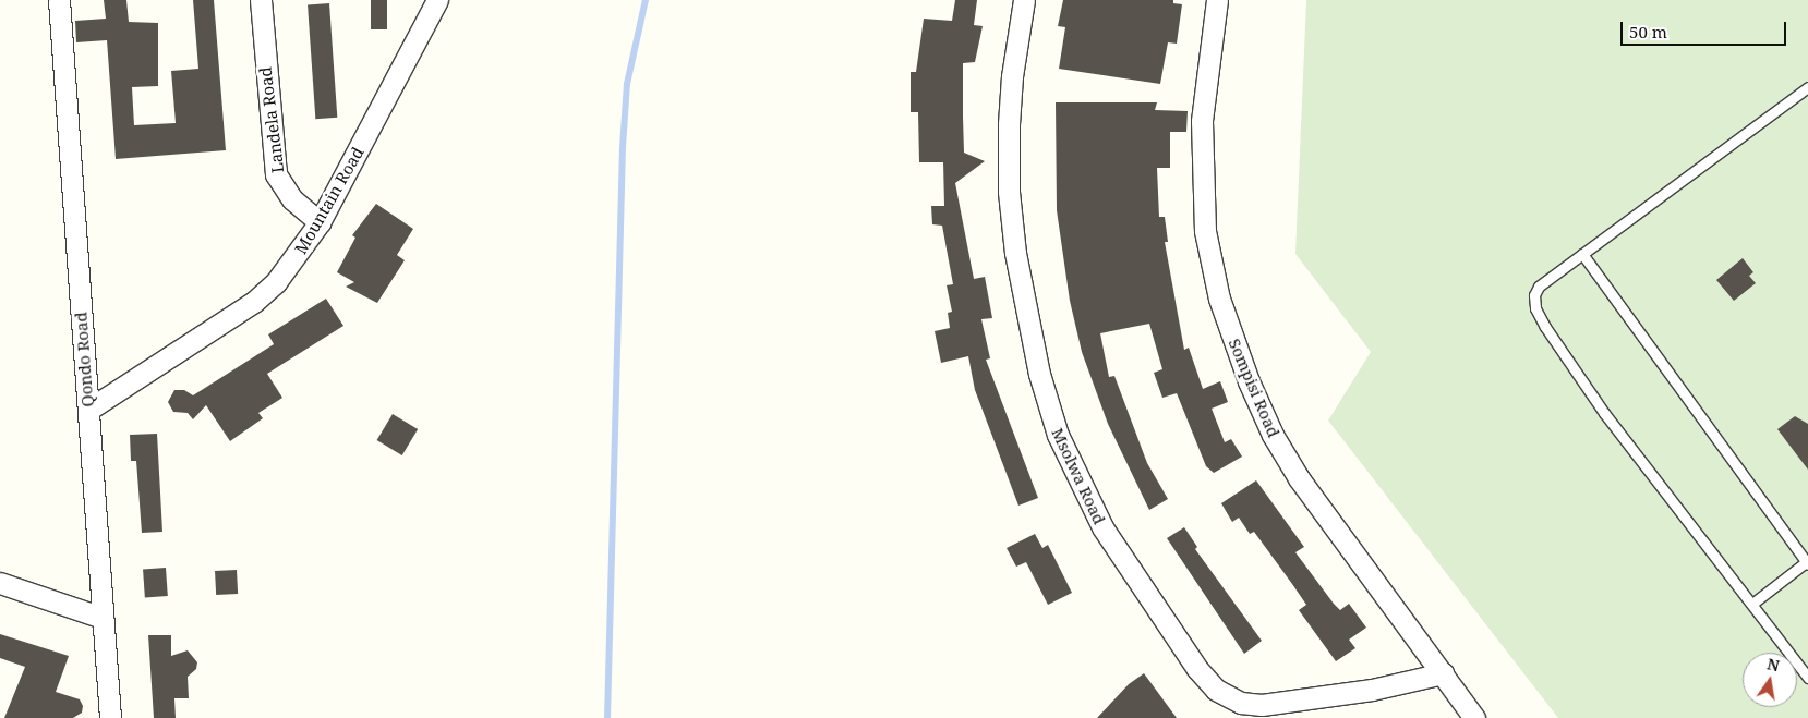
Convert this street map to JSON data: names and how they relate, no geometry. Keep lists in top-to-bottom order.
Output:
{
  "streets": {
    "street": [
      "Landela Road",
      "Mountain Road",
      "Qondo Road",
      "Sompisi Road",
      "Msolwa Road"
    ]
  },
  "crossings": [
    ["Landela Road", "Mountain Road"],
    ["Mountain Road", "Qondo Road"],
    ["Sompisi Road", "Msolwa Road"]
  ],
  "scale_bar": "50 m",
  "north": "top"
}
